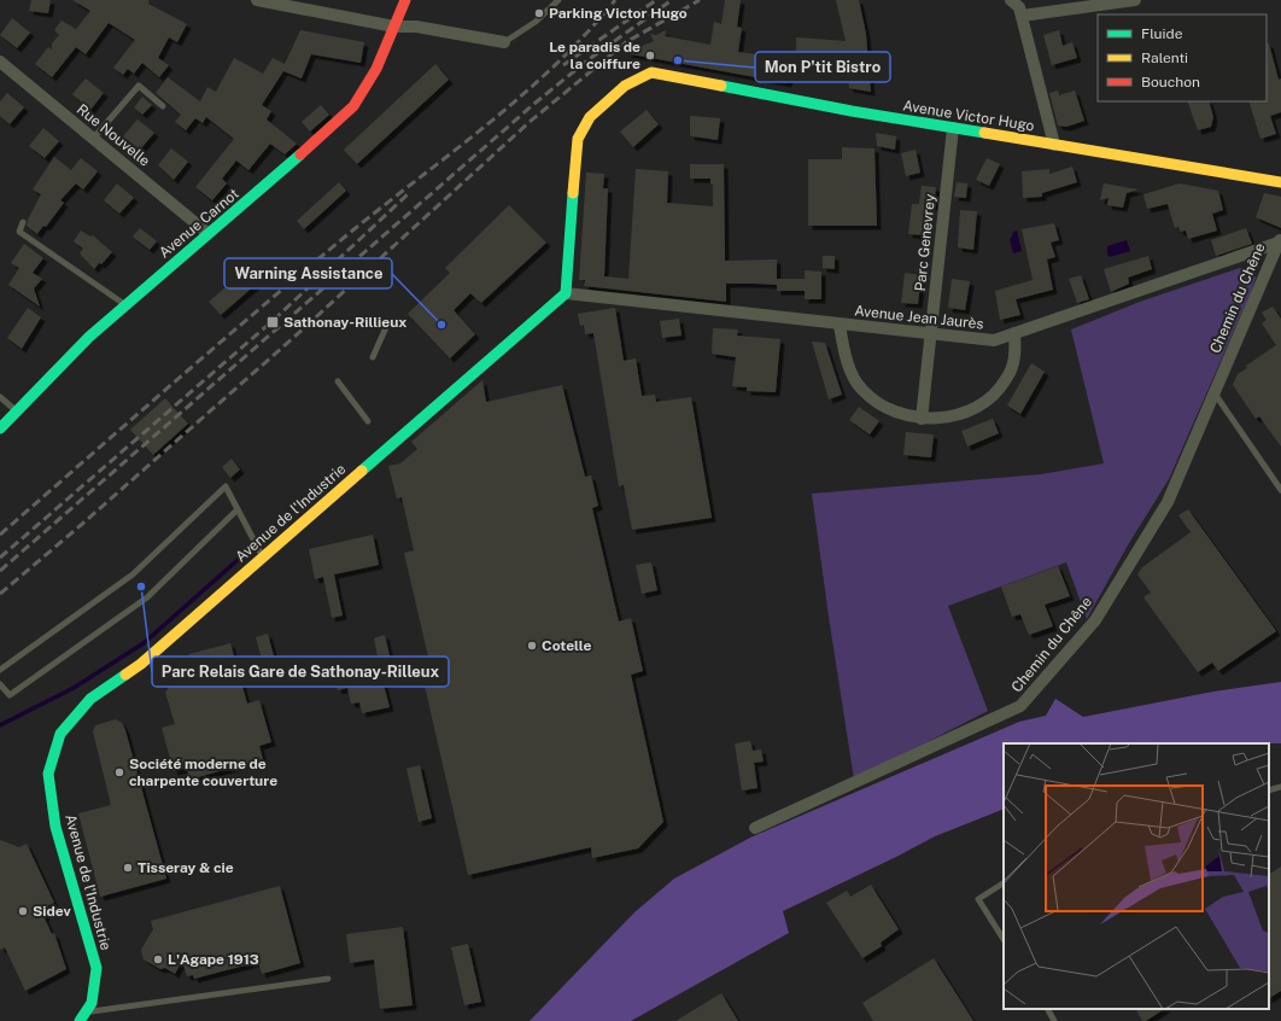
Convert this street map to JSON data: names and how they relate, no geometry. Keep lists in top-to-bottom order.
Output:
{
  "streets": {
    "street": [
      "Avenue Victor Hugo",
      "Rue Nouvelle",
      "Avenue Carnot",
      "Parc Genevrey",
      "Chemin du Chêne",
      "Avenue Jean Jaurès",
      "Avenue de l'Industrie"
    ]
  },
  "crossings": [
    ["Avenue Victor Hugo", "Parc Genevrey"],
    ["Avenue Victor Hugo", "Avenue Jean Jaurès"],
    ["Avenue Victor Hugo", "Avenue de l'Industrie"],
    ["Rue Nouvelle", "Avenue Carnot"],
    ["Parc Genevrey", "Avenue Jean Jaurès"],
    ["Chemin du Chêne", "Avenue Jean Jaurès"],
    ["Avenue Jean Jaurès", "Avenue de l'Industrie"]
  ],
  "places": {
    "other": [
      "Parking Victor Hugo",
      "Le paradis de la coiffure",
      "Mon P'tit Bistro",
      "Warning Assistance",
      "Parc Relais Gare de Sathonay-Rilleux",
      "Cotelle",
      "Société moderne de charpente couverture",
      "Tisseray & cie",
      "Sidev",
      "L'Agape 1913"
    ],
    "transit": ["Sathonay-Rillieux"]
  },
  "legend": ["Fluide", "Ralenti", "Bouchon"]
}
